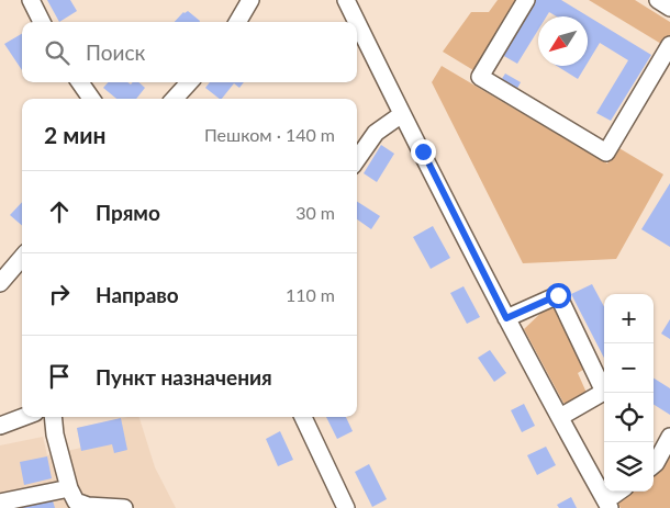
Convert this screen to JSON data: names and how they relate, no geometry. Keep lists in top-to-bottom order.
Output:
{
  "north": "bottom left",
  "page": {
    "search": "Поиск",
    "heading": ["2 мин", "Пешком · 140 m"],
    "list": [
      ["Прямо", "30 m"],
      ["Направо", "110 m"],
      "Пункт назначения"
    ],
    "map_buttons": ["+", "−"]
  }
}
